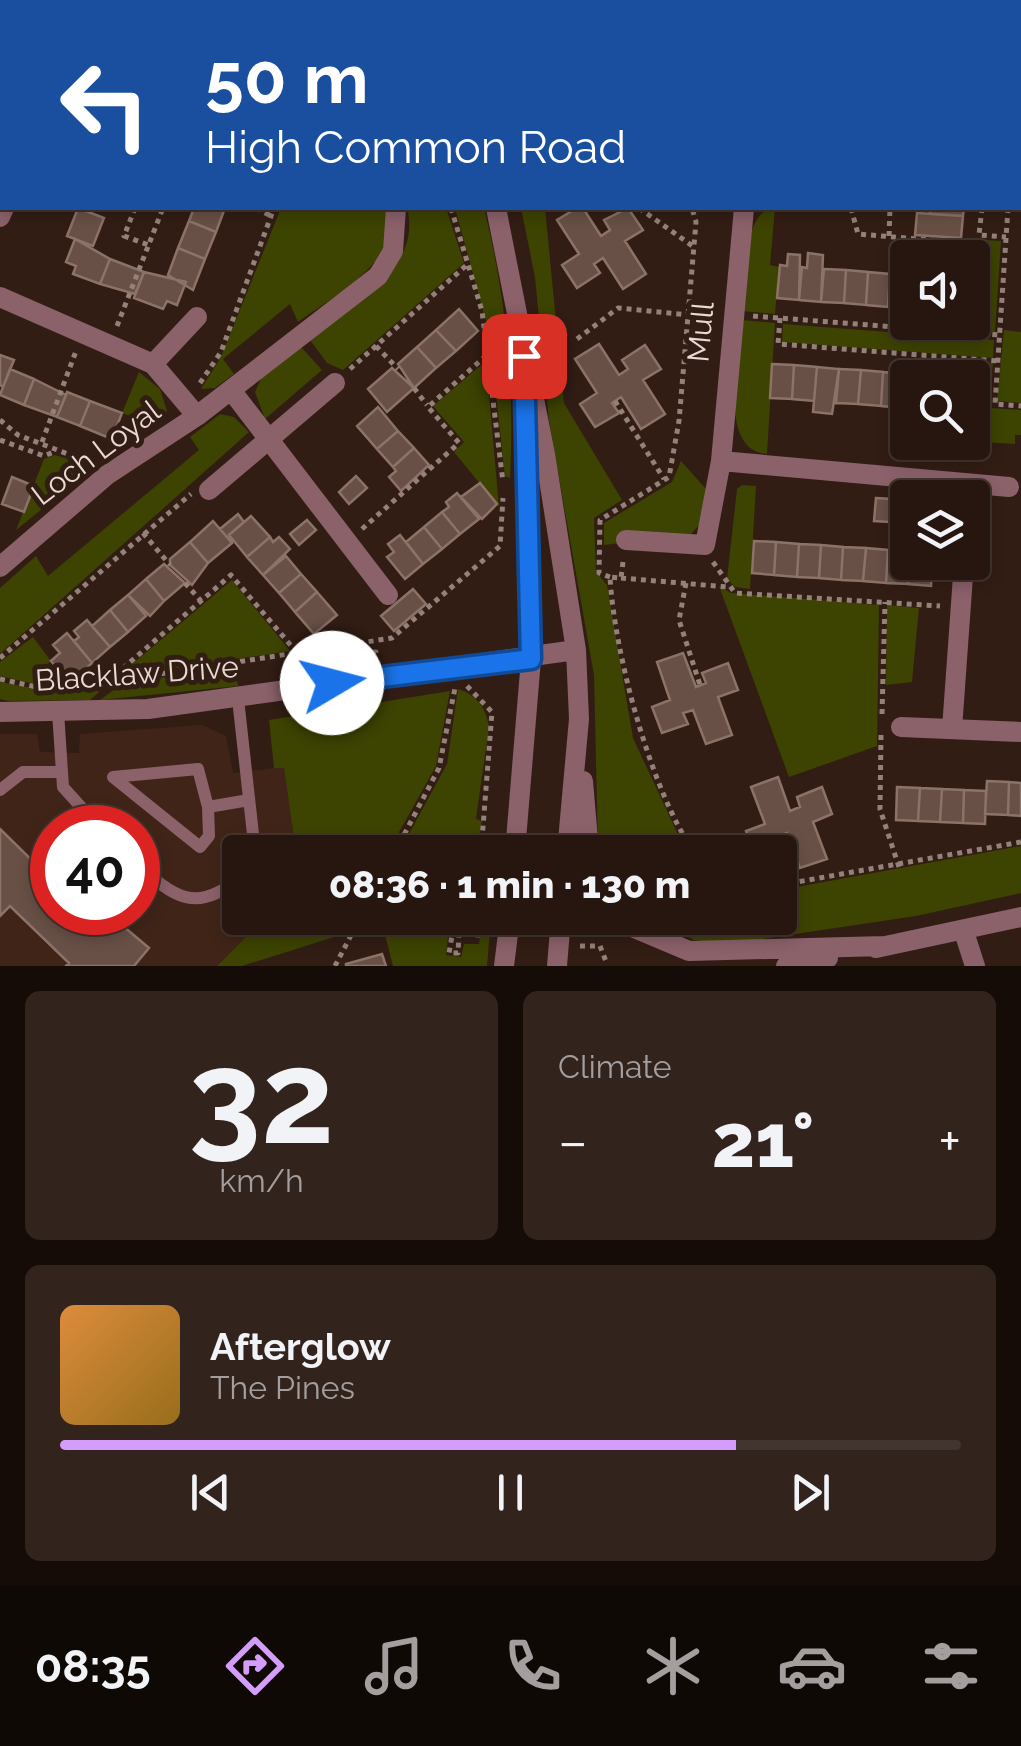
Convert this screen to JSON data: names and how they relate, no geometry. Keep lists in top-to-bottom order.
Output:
{
  "streets": {
    "street": ["Mull", "Loch Loyal", "Blacklaw Drive"]
  },
  "page": {
    "turn": ["50 m", "High Common Road"],
    "limit": "40",
    "trip": "08:36 · 1 min · 130 m",
    "tile": [
      ["32", "km/h"],
      "Climate"
    ],
    "heat": ["−", "21°", "+"],
    "song": ["Afterglow", "The Pines"],
    "tabs": "08:35"
  }
}
